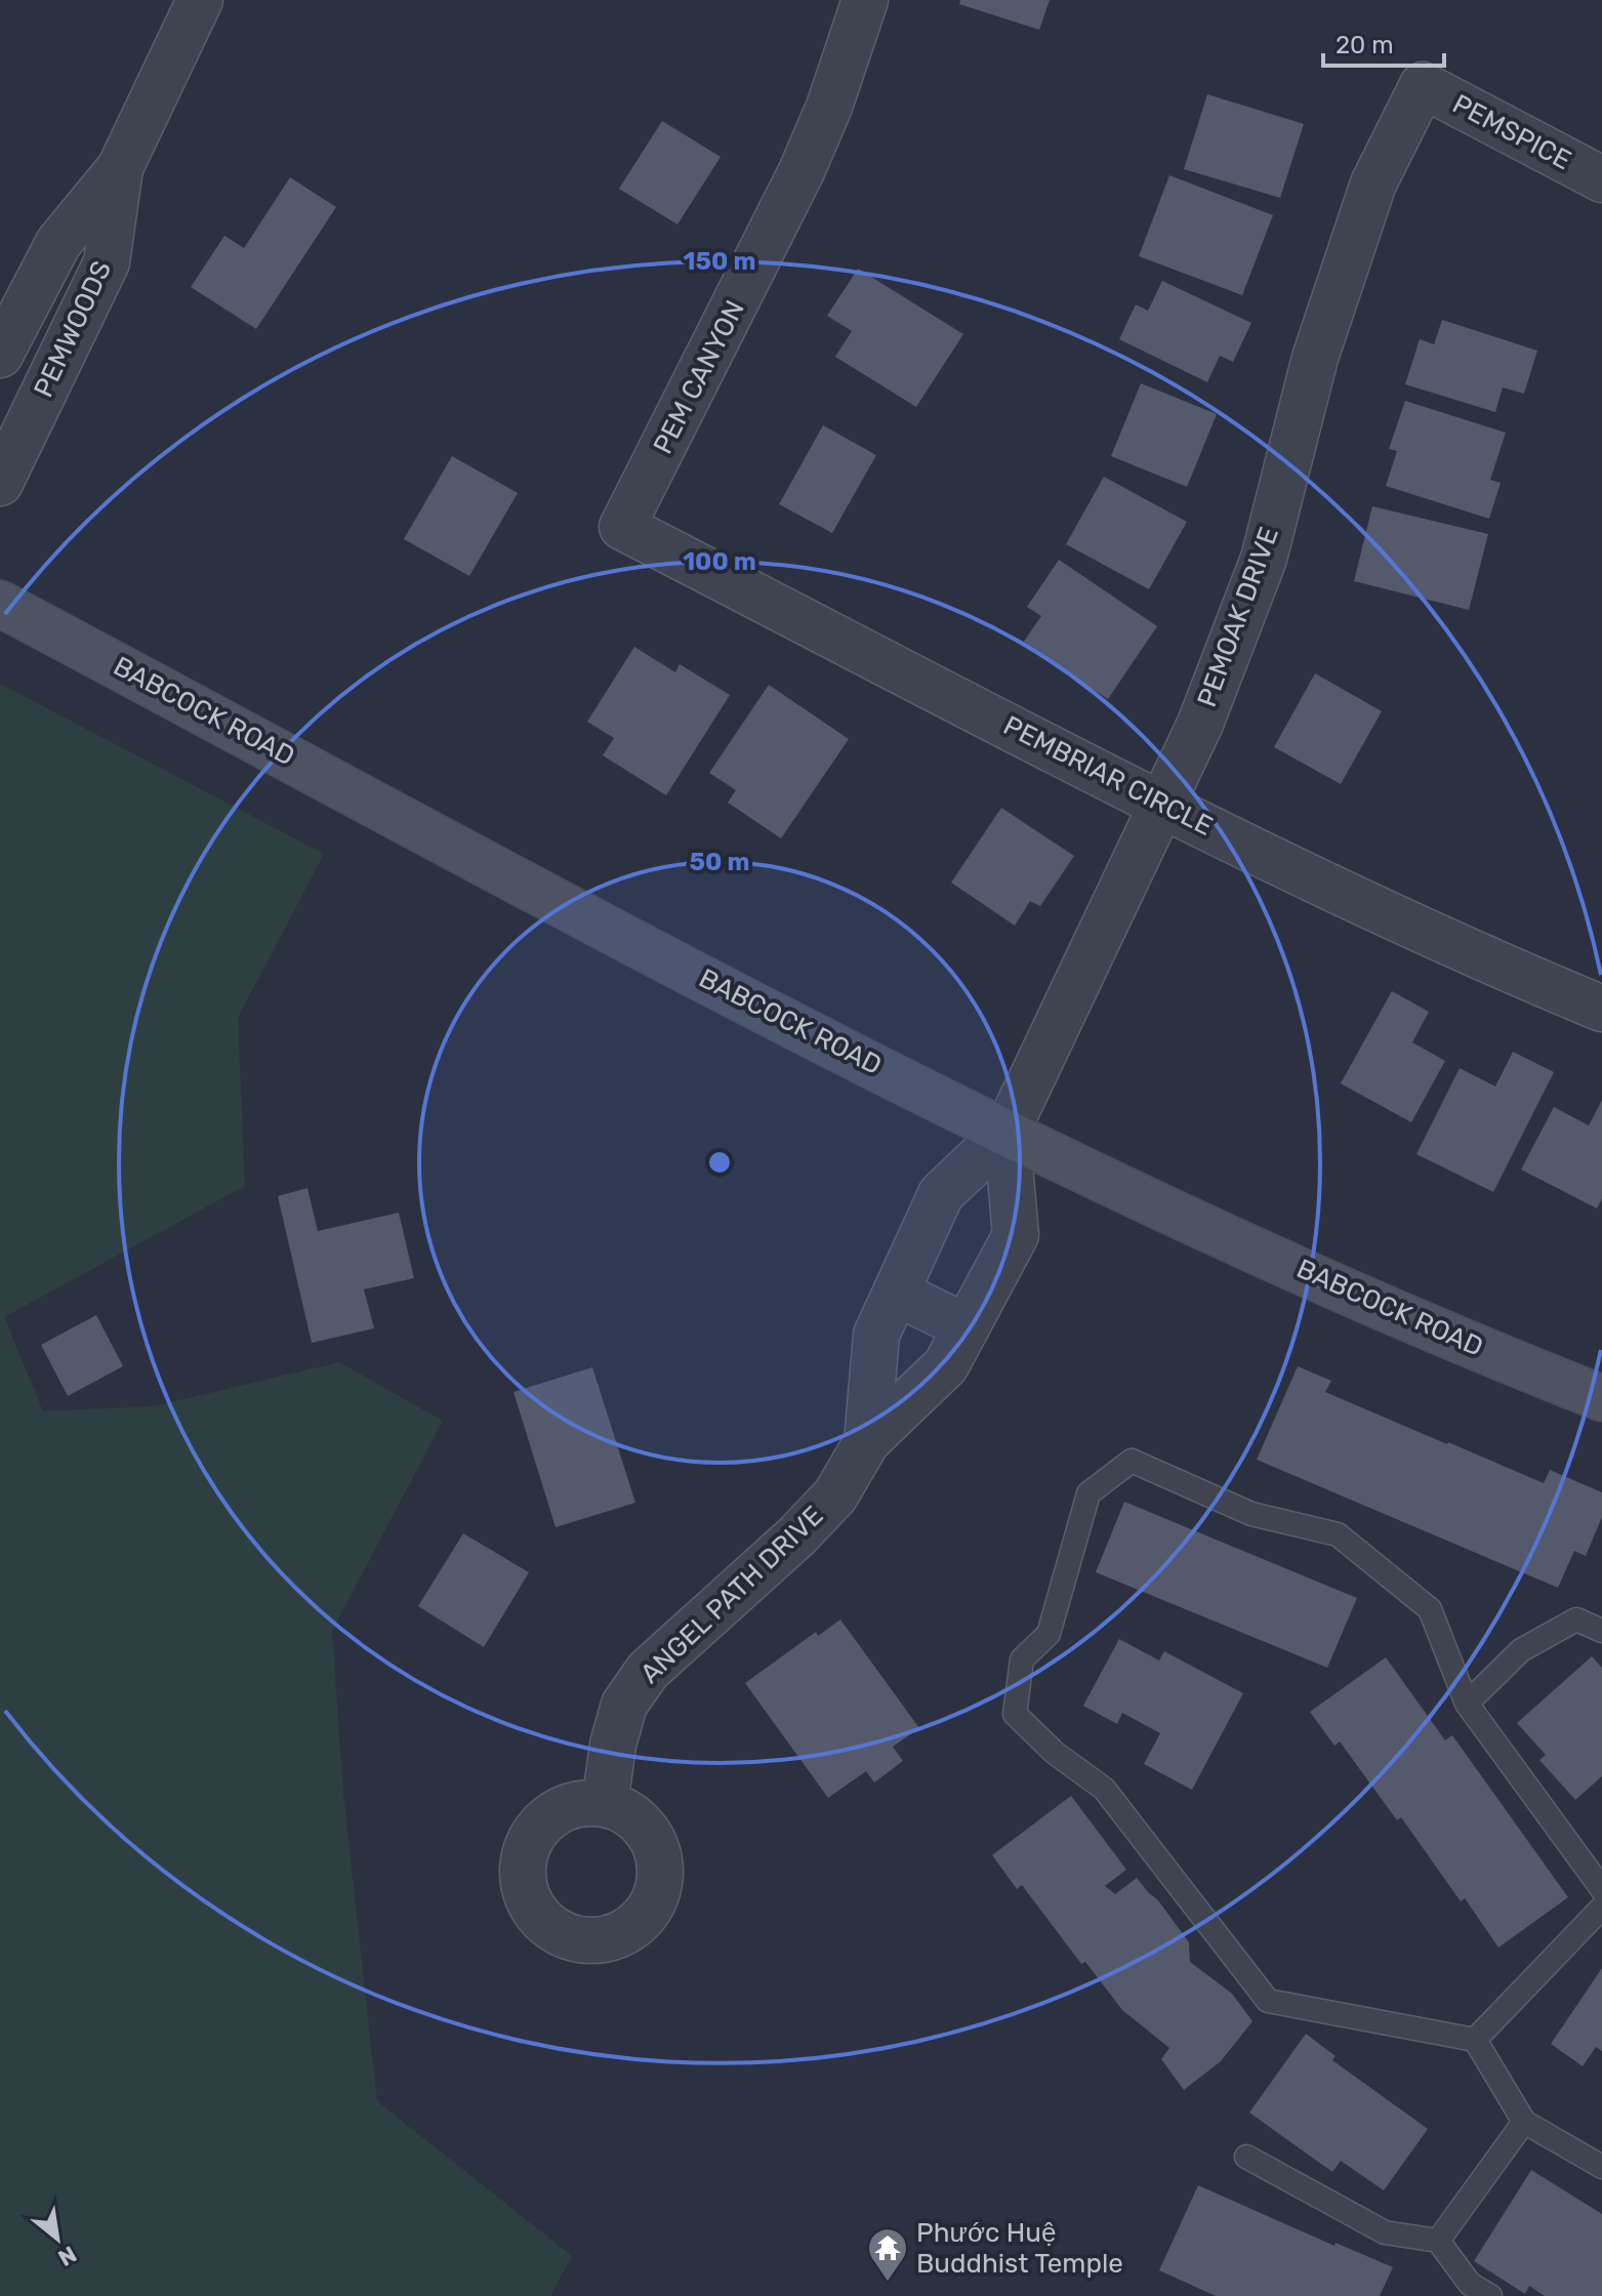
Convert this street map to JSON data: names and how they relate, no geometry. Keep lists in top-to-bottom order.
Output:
{
  "streets": {
    "main road": ["BABCOCK ROAD"],
    "street": [
      "PEMSPICE",
      "PEMWOODS",
      "PEM CANYON",
      "PEMOAK DRIVE",
      "PEMBRIAR CIRCLE",
      "ANGEL PATH DRIVE"
    ]
  },
  "crossings": [
    ["PEMSPICE", "PEMOAK DRIVE"],
    ["PEM CANYON", "PEMBRIAR CIRCLE"],
    ["PEMOAK DRIVE", "BABCOCK ROAD"],
    ["PEMOAK DRIVE", "PEMBRIAR CIRCLE"],
    ["PEMOAK DRIVE", "ANGEL PATH DRIVE"],
    ["BABCOCK ROAD", "ANGEL PATH DRIVE"]
  ],
  "places": {
    "temple": ["Phước Huệ Buddhist Temple"]
  },
  "scale_bar": "20 m",
  "north": "bottom right",
  "rings": ["150 m", "100 m", "50 m"]
}
